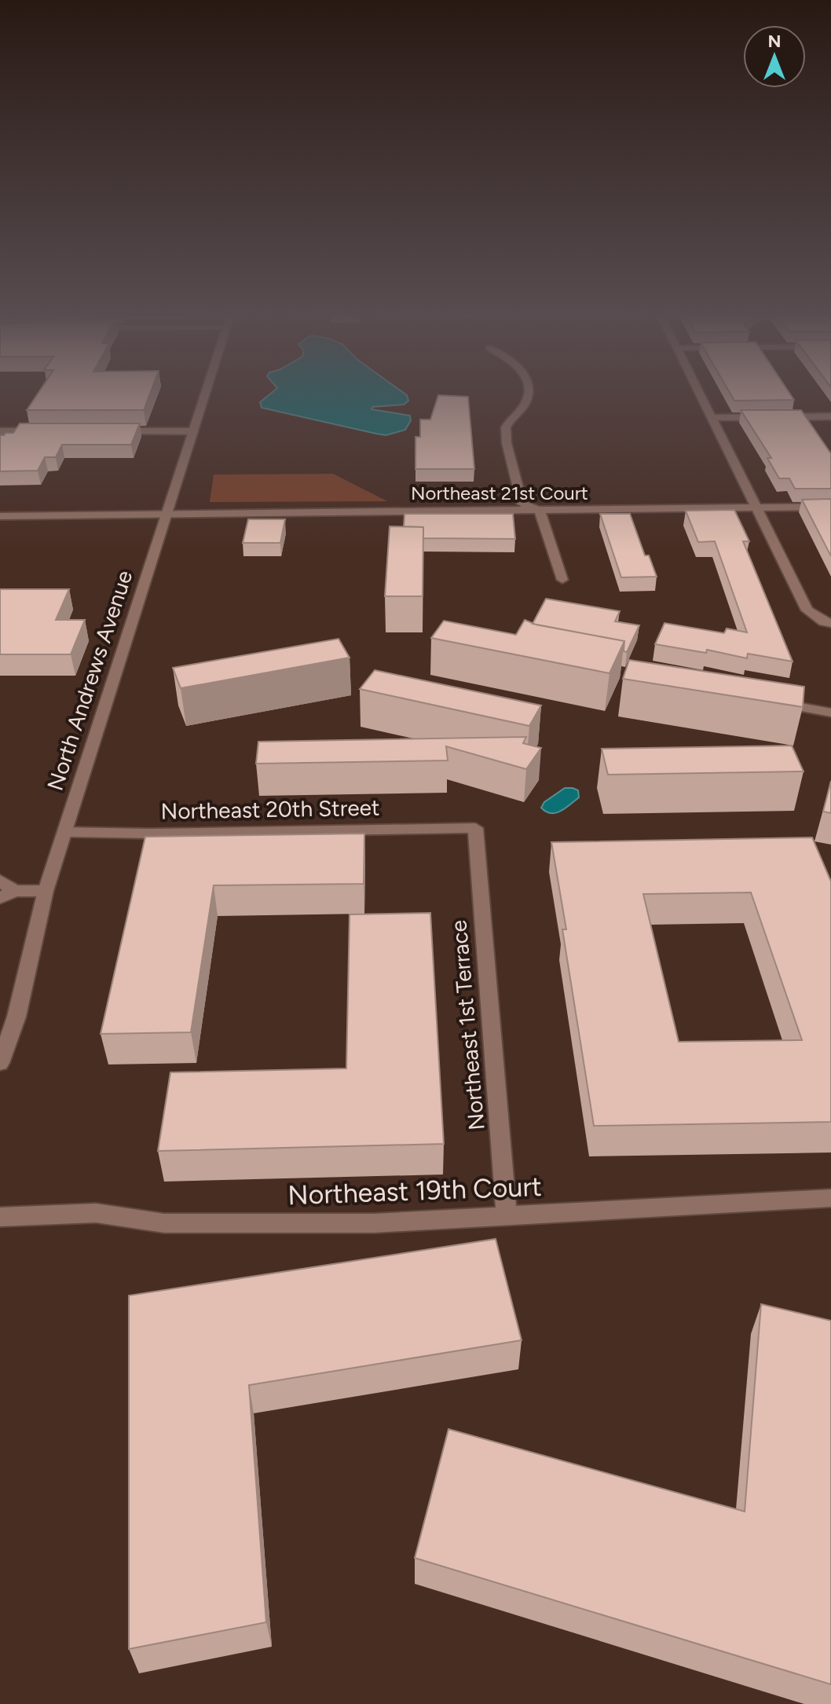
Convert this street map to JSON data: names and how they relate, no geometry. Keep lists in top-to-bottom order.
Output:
{
  "streets": {
    "street": [
      "Northeast 21st Court",
      "North Andrews Avenue",
      "Northeast 20th Street",
      "Northeast 1st Terrace",
      "Northeast 19th Court"
    ]
  },
  "crossings": [
    ["Northeast 21st Court", "North Andrews Avenue"],
    ["North Andrews Avenue", "Northeast 20th Street"],
    ["Northeast 20th Street", "Northeast 1st Terrace"],
    ["Northeast 1st Terrace", "Northeast 19th Court"]
  ],
  "north": "top"
}
